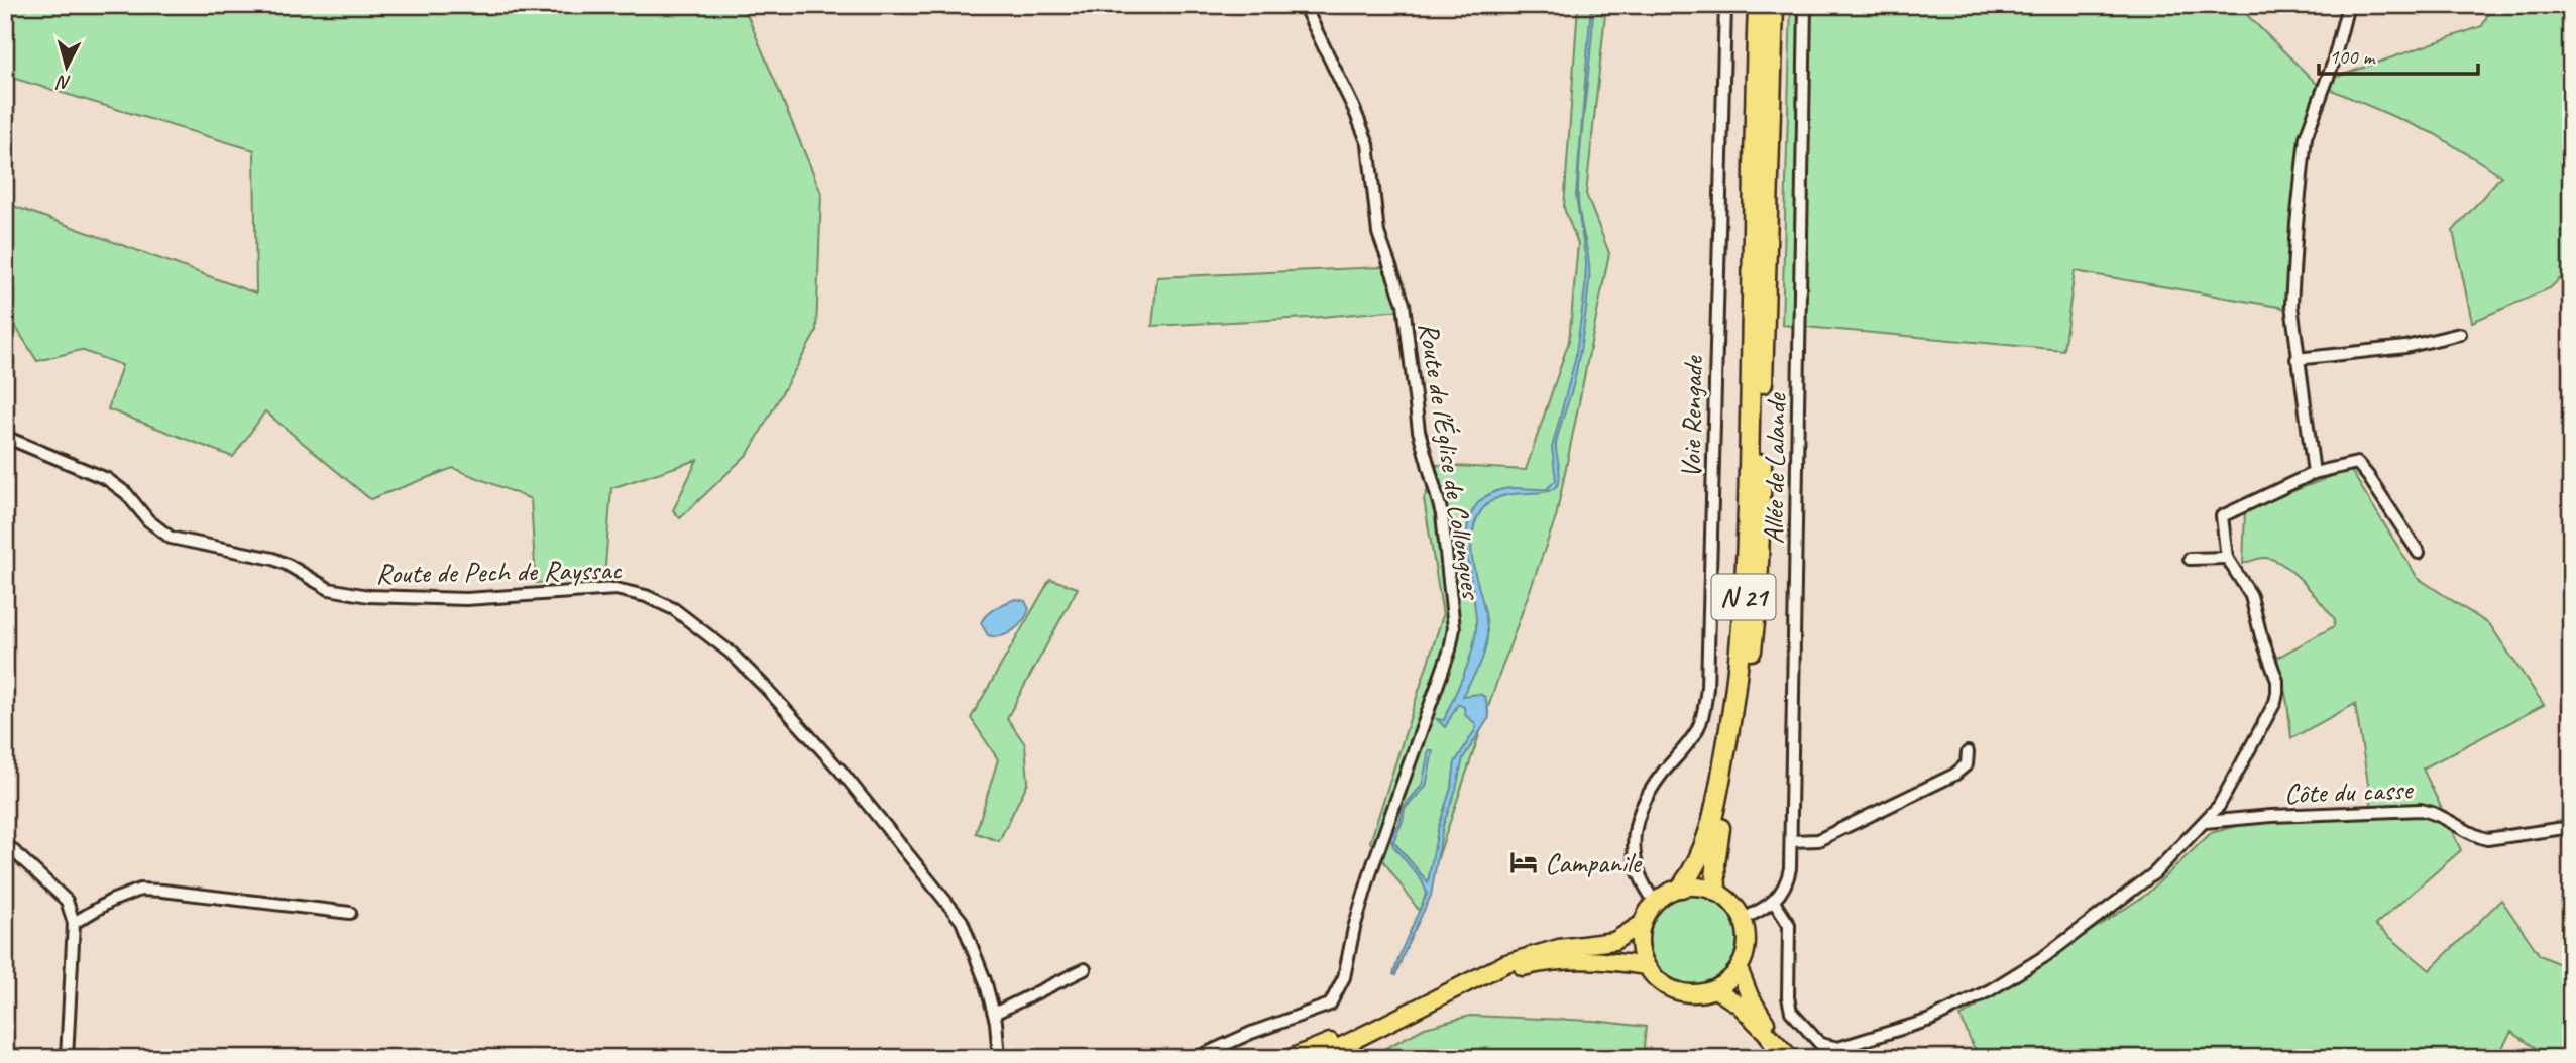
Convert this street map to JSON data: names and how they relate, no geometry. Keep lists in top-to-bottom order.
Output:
{
  "streets": {
    "highway": ["N 21"],
    "street": [
      "Voie Rengade",
      "Route de l’Église de Collongues",
      "Allée de Lalande",
      "Route de Pech de Rayssac",
      "Côte du casse"
    ]
  },
  "crossings": [
    ["Voie Rengade", "N 21"]
  ],
  "places": {
    "hotel": ["Campanile"]
  },
  "scale_bar": "100 m",
  "north": "bottom"
}
